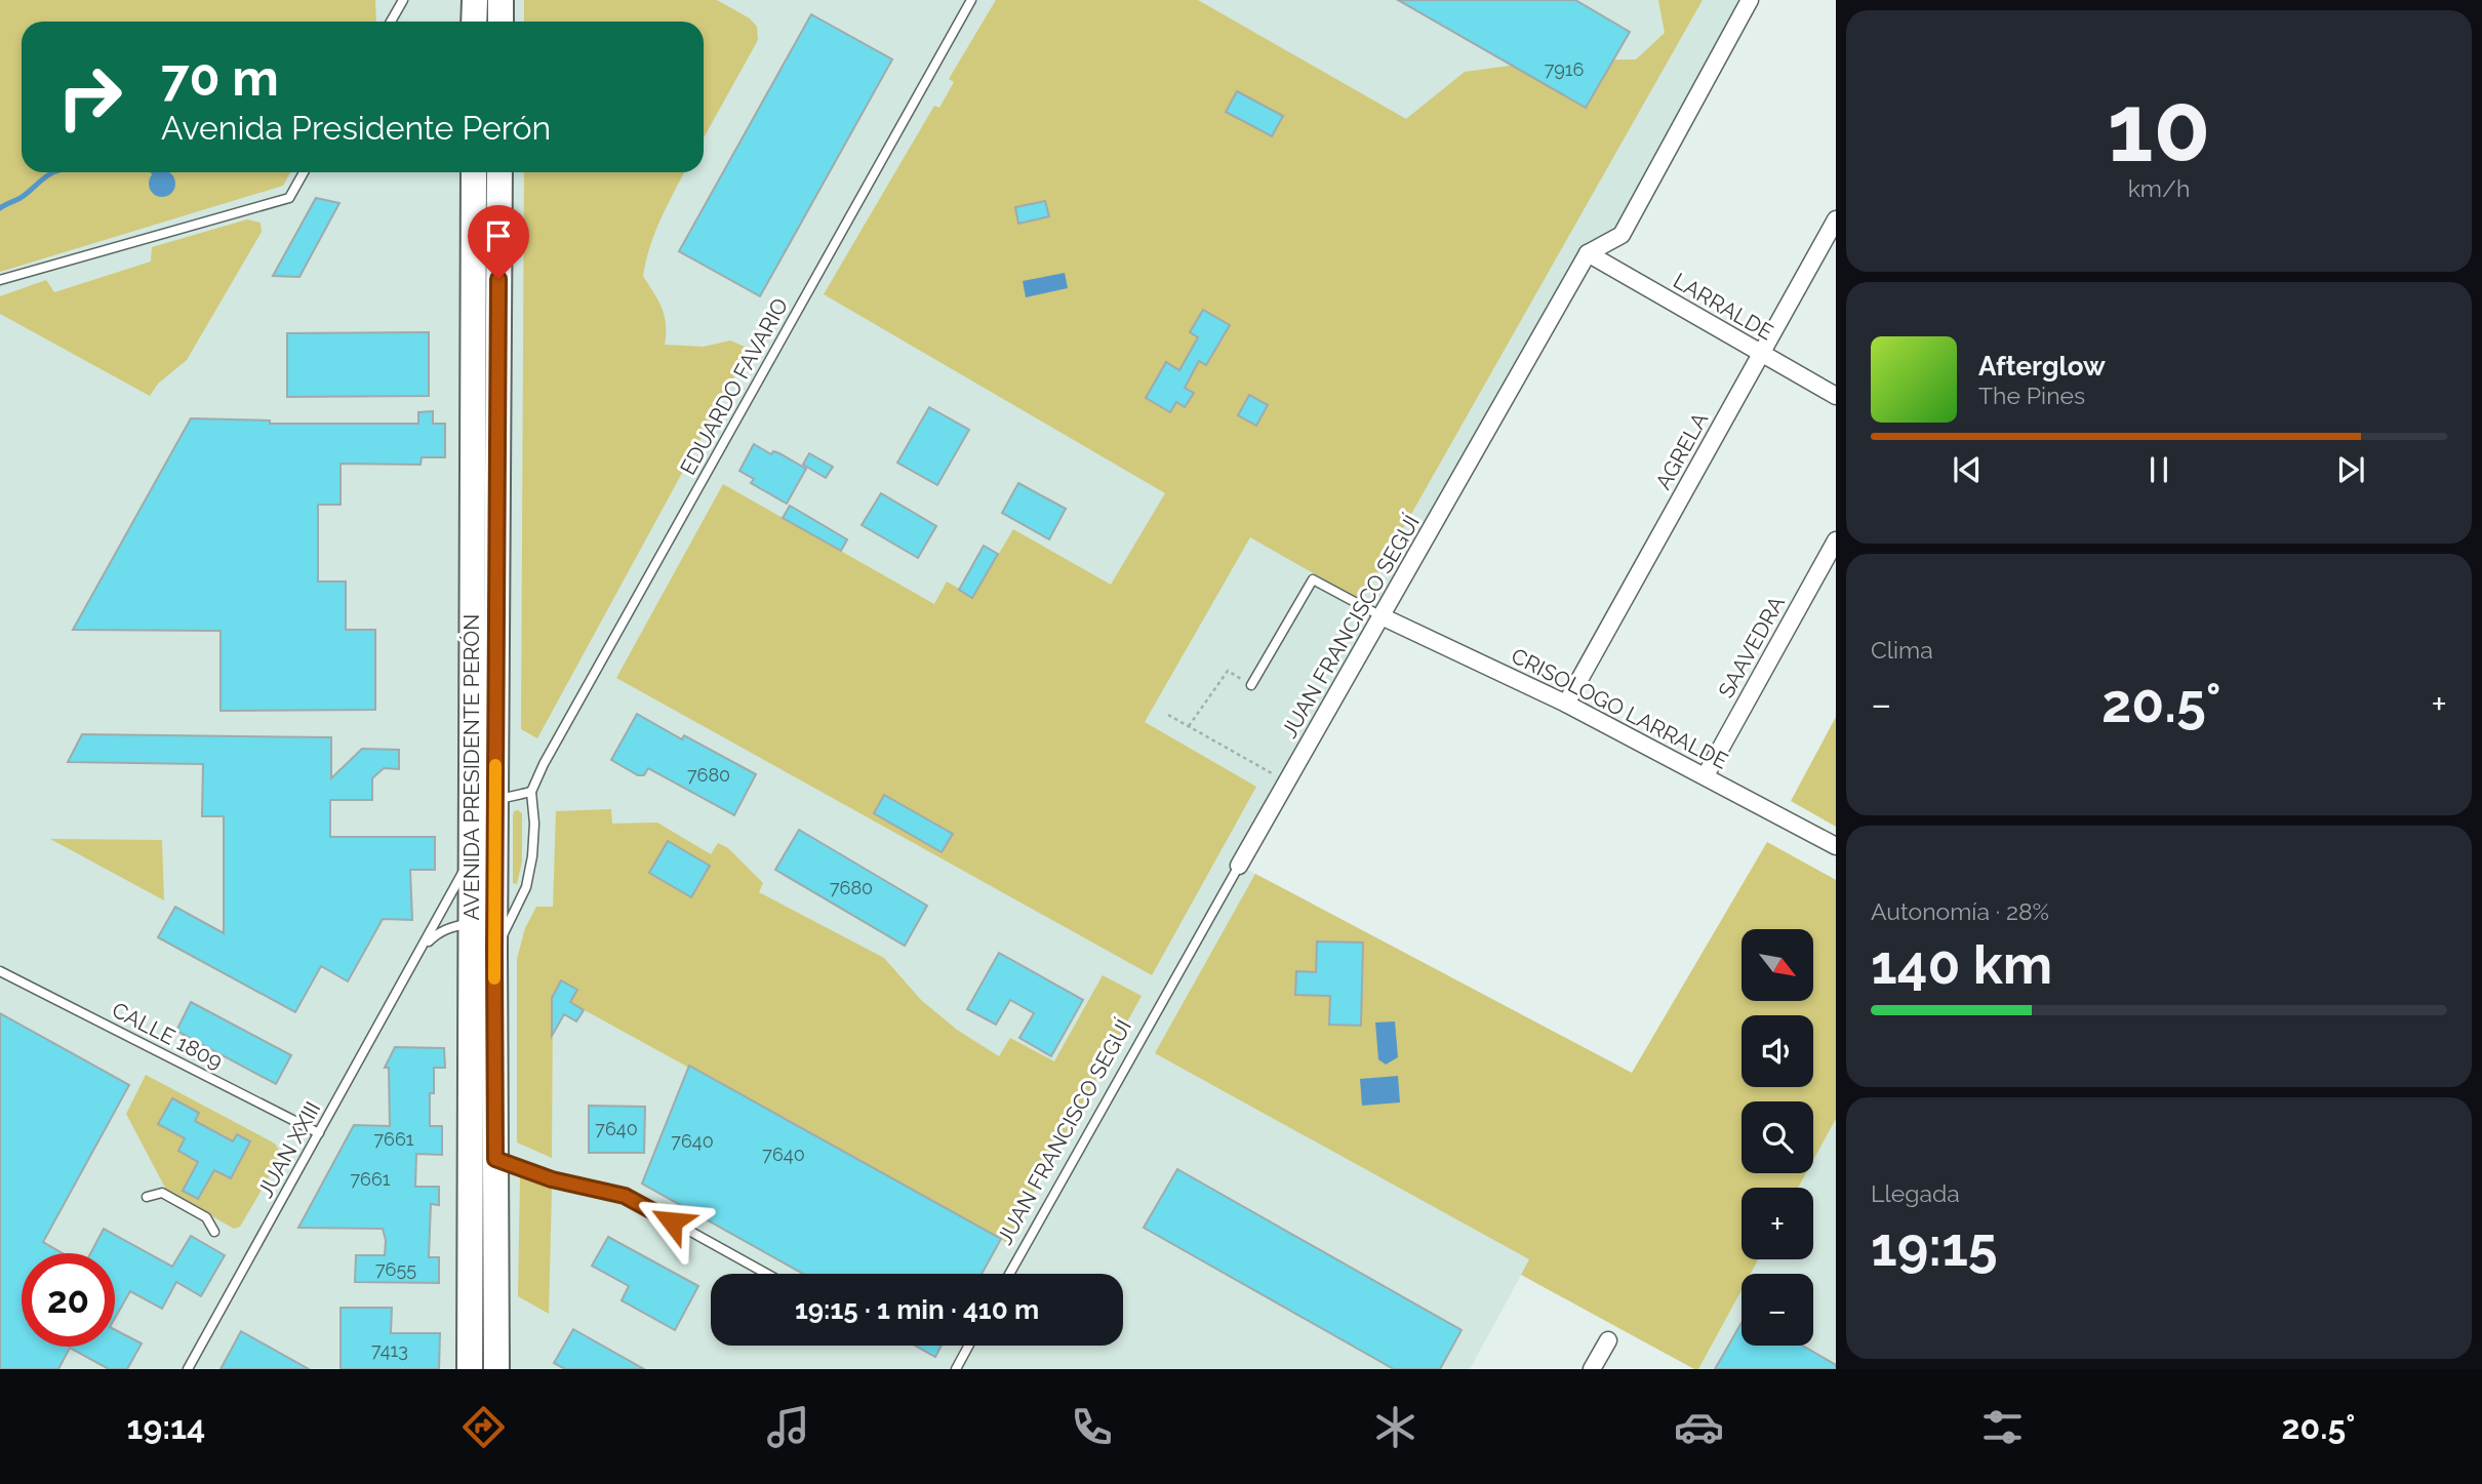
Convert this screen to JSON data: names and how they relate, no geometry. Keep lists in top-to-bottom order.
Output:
{
  "streets": {
    "main road": ["AVENIDA PRESIDENTE PERÓN"],
    "street": [
      "LARRALDE",
      "AGRELA",
      "JUAN FRANCISCO SEGUÍ",
      "SAAVEDRA",
      "CRISOLOGO LARRALDE"
    ],
    "lane": ["EDUARDO FAVARIO", "CALLE 1809", "JUAN XXIII"]
  },
  "crossings": [
    ["LARRALDE", "AGRELA"],
    ["LARRALDE", "JUAN FRANCISCO SEGUÍ"],
    ["AGRELA", "CRISOLOGO LARRALDE"],
    ["JUAN FRANCISCO SEGUÍ", "CRISOLOGO LARRALDE"],
    ["SAAVEDRA", "CRISOLOGO LARRALDE"],
    ["AVENIDA PRESIDENTE PERÓN", "JUAN XXIII"],
    ["CALLE 1809", "JUAN XXIII"]
  ],
  "house_numbers": [
    "7916",
    "7680",
    "7680",
    "7640",
    "7661",
    "7640",
    "7640",
    "7661",
    "7655",
    "7413"
  ],
  "north": "bottom right",
  "page": {
    "tile": [
      ["10", "km/h"],
      "Clima",
      ["Autonomía · 28%", "140 km"],
      ["Llegada", "19:15"]
    ],
    "turn": ["70 m", "Avenida Presidente Perón"],
    "song": ["Afterglow", "The Pines"],
    "heat": ["−", "20.5°", "+"],
    "map_buttons": ["+", "−"],
    "limit": "20",
    "trip": "19:15 · 1 min · 410 m",
    "tabs": ["19:14", "20.5°"]
  }
}
